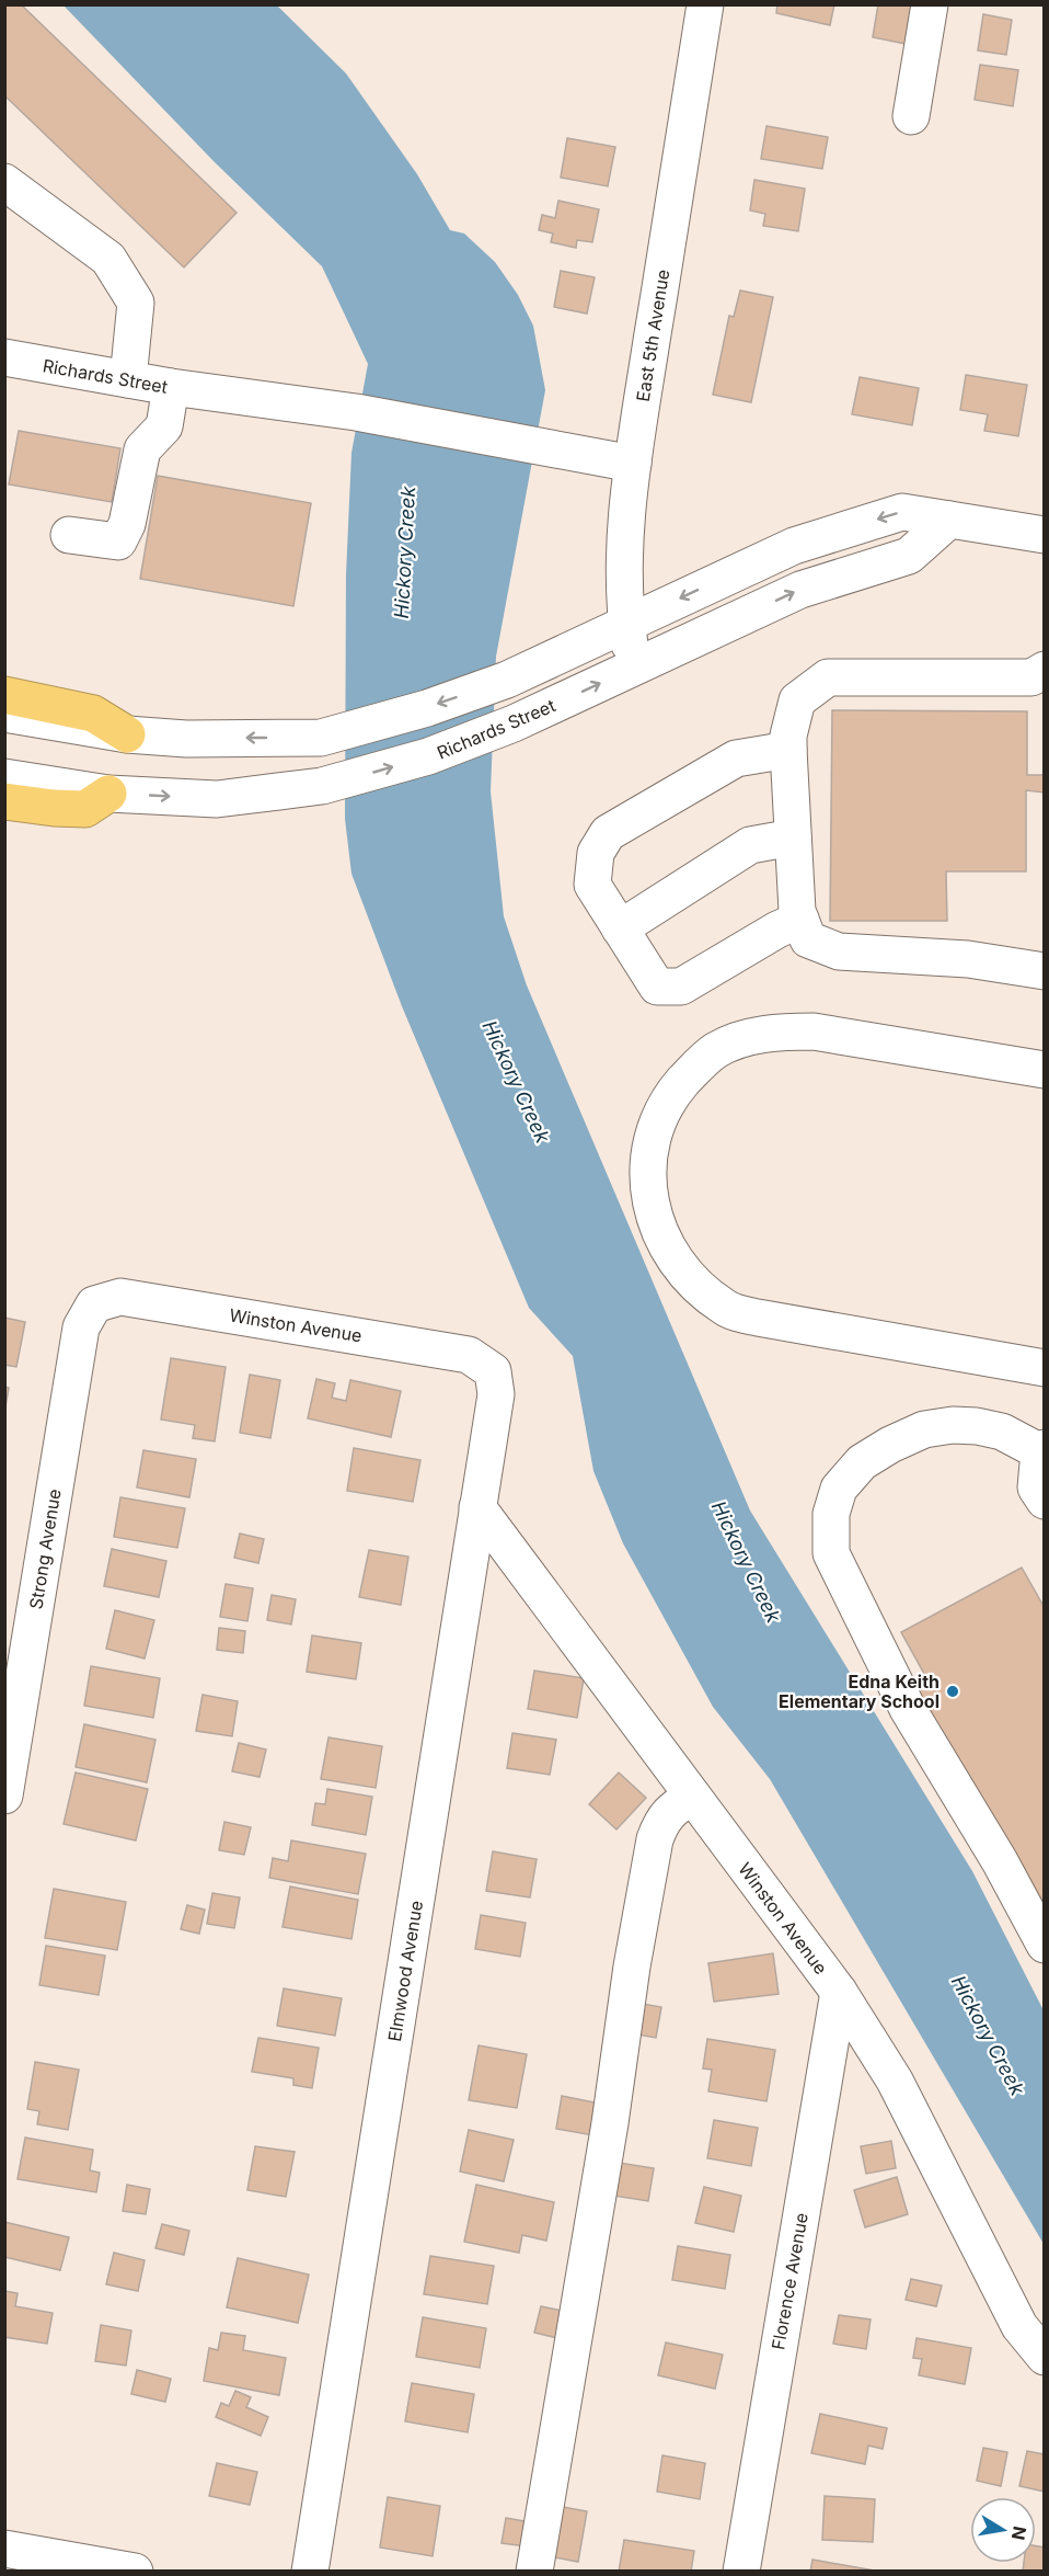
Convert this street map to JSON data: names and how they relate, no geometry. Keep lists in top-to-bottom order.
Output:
{
  "streets": {
    "street": [
      "East 5th Avenue",
      "Richards Street",
      "Winston Avenue",
      "Strong Avenue",
      "Elmwood Avenue",
      "Florence Avenue"
    ]
  },
  "crossings": [
    ["East 5th Avenue", "Richards Street"],
    ["Winston Avenue", "Strong Avenue"],
    ["Winston Avenue", "Elmwood Avenue"],
    ["Winston Avenue", "Florence Avenue"]
  ],
  "water": ["Hickory Creek"],
  "places": ["Edna Keith Elementary School"],
  "north": "right"
}
